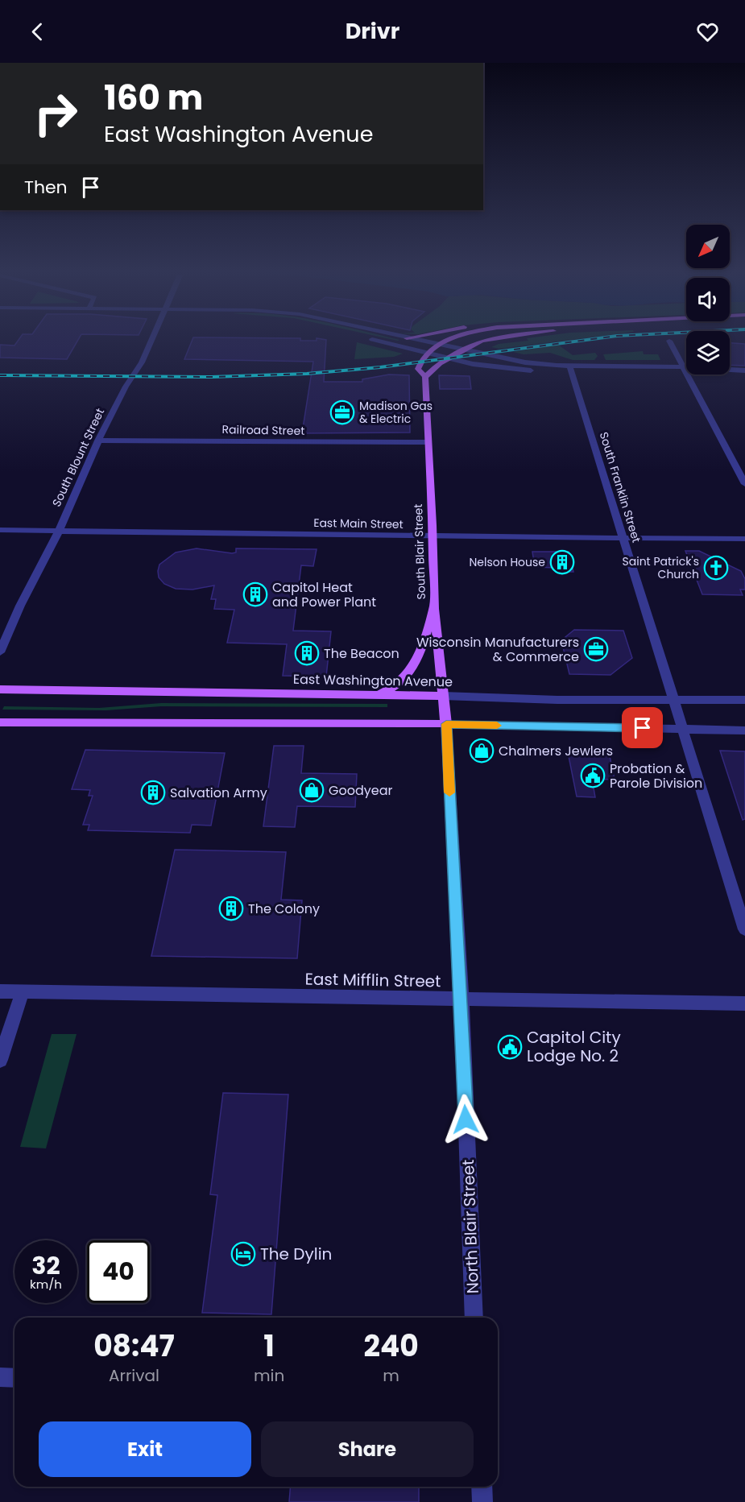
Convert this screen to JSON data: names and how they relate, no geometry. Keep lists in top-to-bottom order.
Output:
{
  "streets": {
    "main road": ["South Blair Street", "East Washington Avenue"],
    "street": [
      "Railroad Street",
      "South Blount Street",
      "South Franklin Street",
      "East Main Street",
      "East Mifflin Street",
      "North Blair Street"
    ]
  },
  "crossings": [
    ["Railroad Street", "South Blount Street"],
    ["Railroad Street", "South Blair Street"],
    ["South Blount Street", "East Main Street"],
    ["South Franklin Street", "East Main Street"],
    ["South Franklin Street", "East Washington Avenue"],
    ["East Main Street", "South Blair Street"],
    ["South Blair Street", "East Washington Avenue"],
    ["South Blair Street", "North Blair Street"],
    ["East Mifflin Street", "North Blair Street"]
  ],
  "places": {
    "office": ["Madison Gas & Electric", "Wisconsin Manufacturers & Commerce"],
    "building": [
      "Nelson House",
      "Capitol Heat and Power Plant",
      "The Beacon",
      "Salvation Army",
      "The Colony"
    ],
    "church": ["Saint Patrick's Church"],
    "shop": ["Chalmers Jewlers", "Goodyear"],
    "public building": ["Probation & Parole Division", "Capitol City Lodge No. 2"],
    "hotel": ["The Dylin"]
  },
  "north": "bottom left",
  "page": {
    "header": "Drivr",
    "turn": ["160 m", "East Washington Avenue"],
    "then": "Then",
    "speed": "32 km/h",
    "limit": "40",
    "eta": [
      "08:47",
      "Arrival",
      "1",
      "min",
      "240",
      "m"
    ],
    "buttons": ["Exit", "Share"]
  }
}
